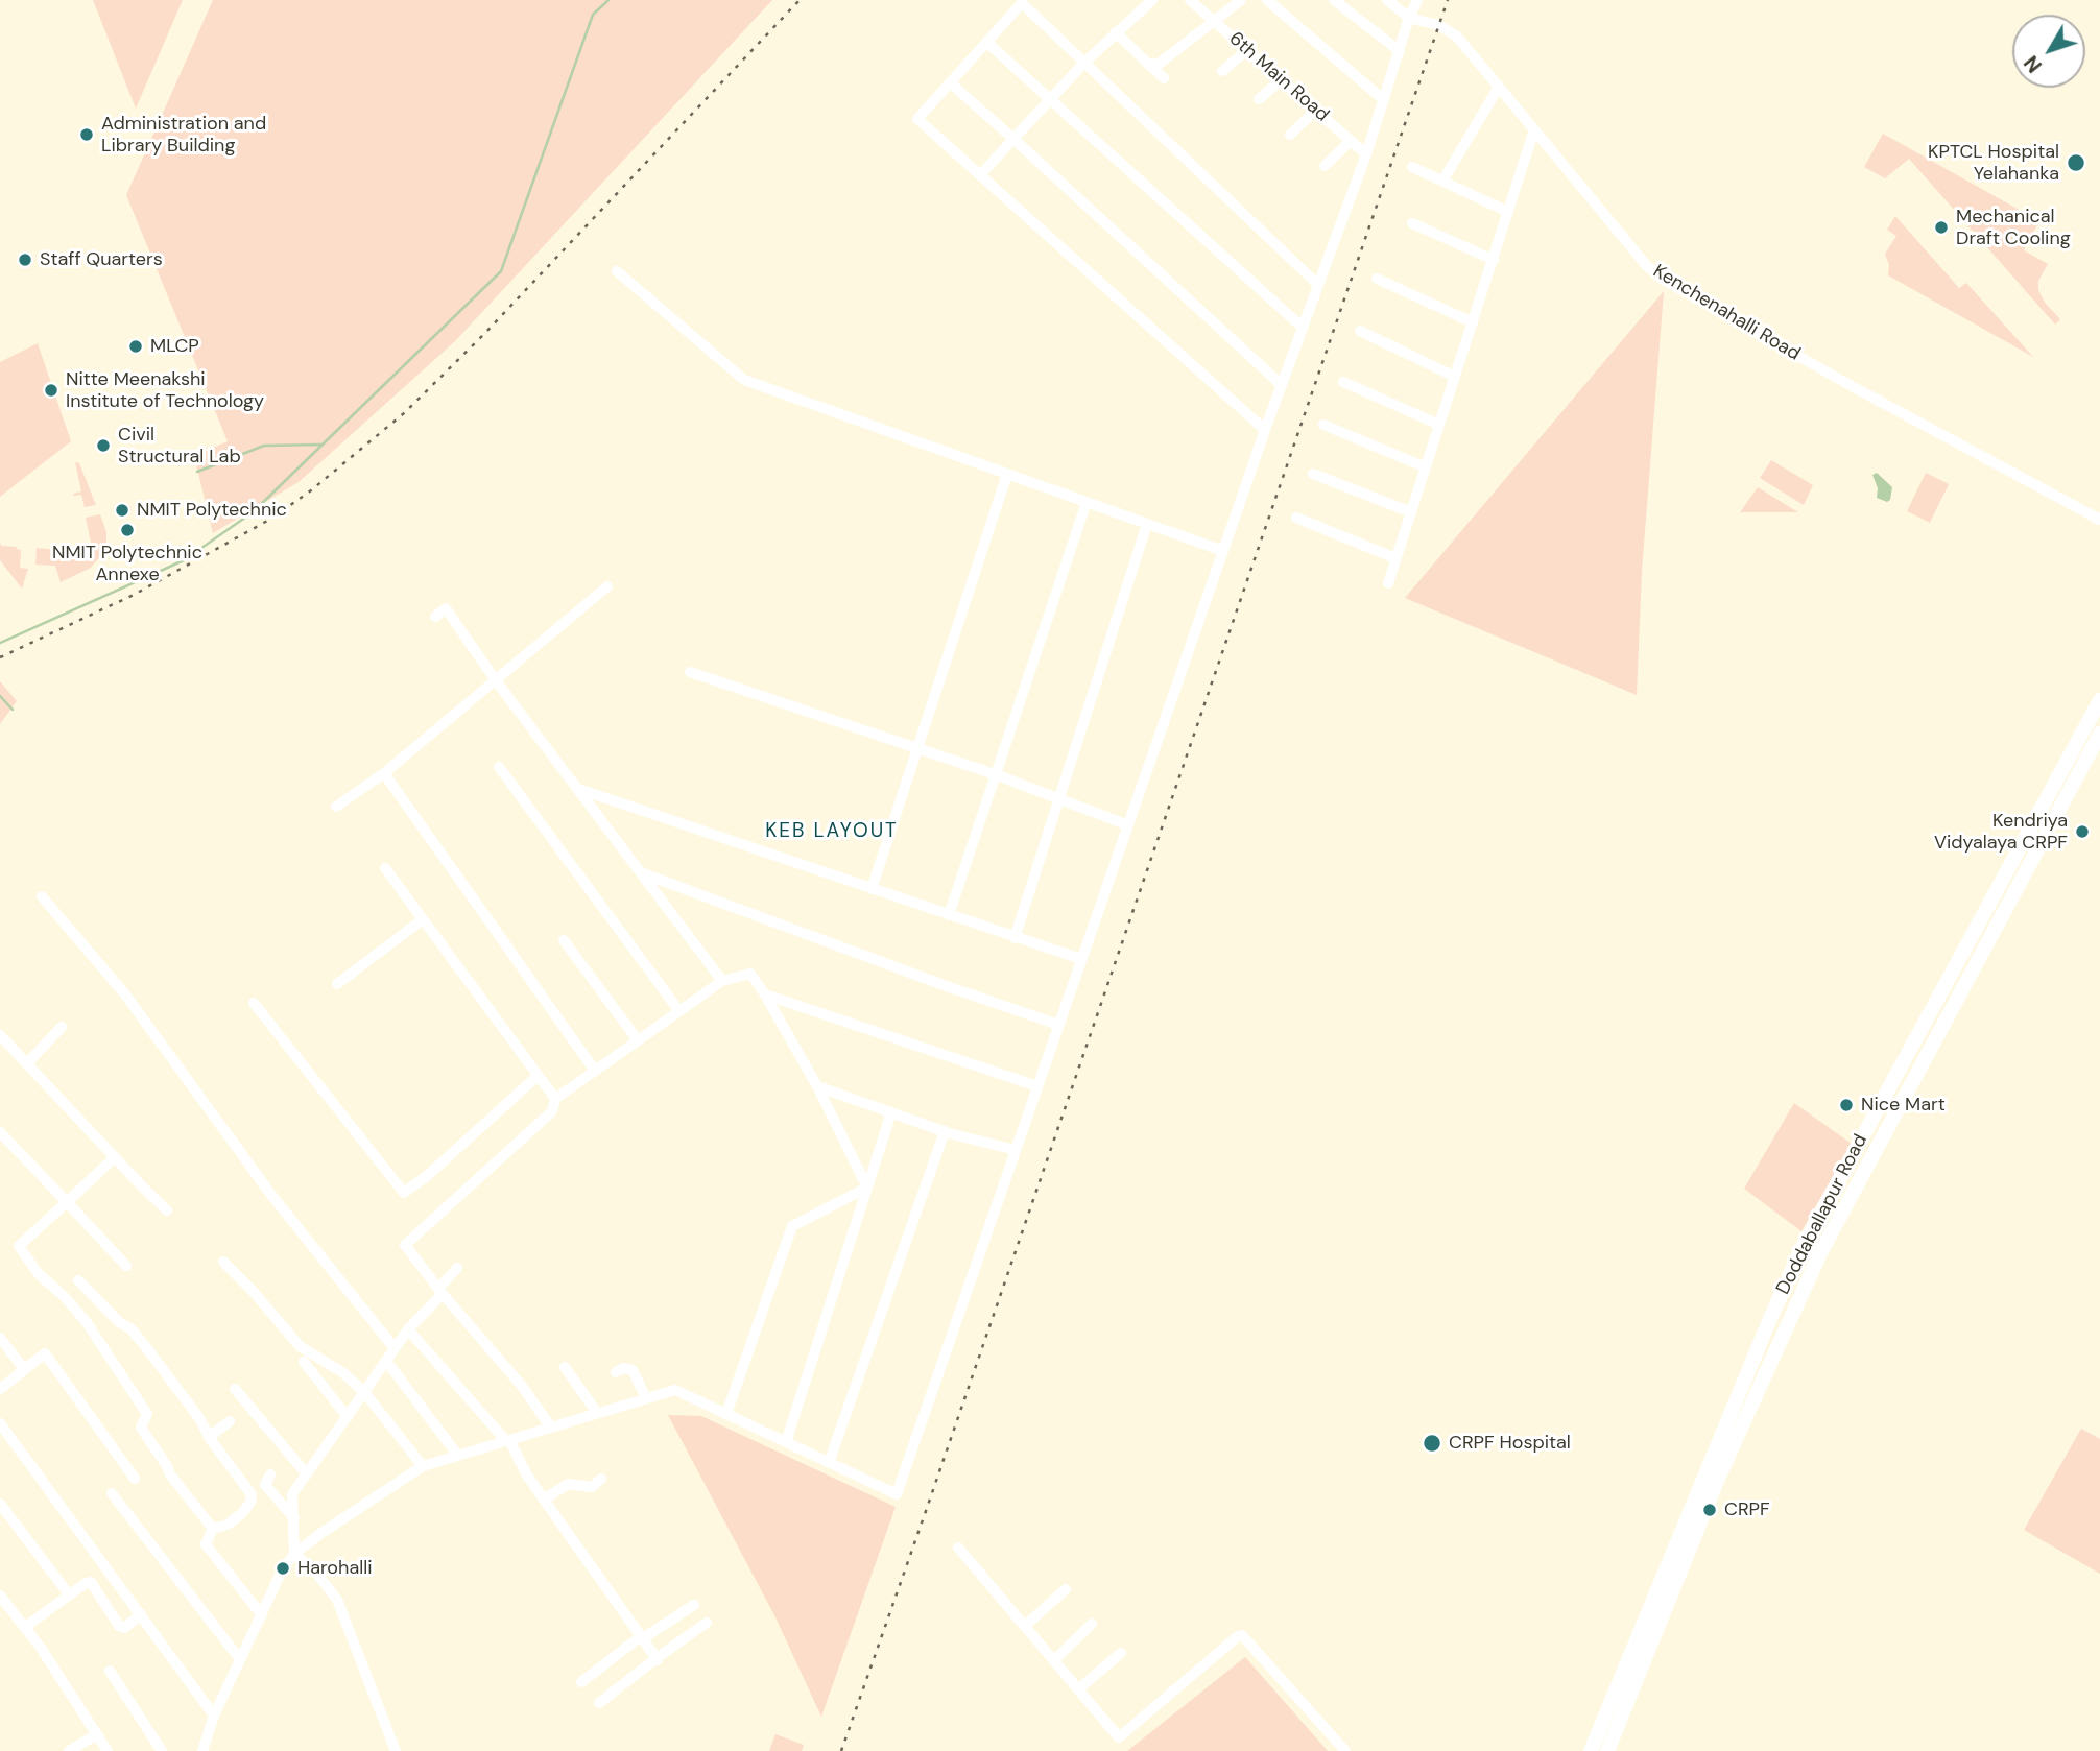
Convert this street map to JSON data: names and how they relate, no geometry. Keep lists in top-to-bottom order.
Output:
{
  "streets": {
    "main road": ["Doddaballapur Road"],
    "street": ["6th Main Road", "Kenchenahalli Road"]
  },
  "districts": ["KEB LAYOUT"],
  "places": [
    "Administration and Library Building",
    "KPTCL Hospital Yelahanka",
    "Mechanical Draft Cooling",
    "Staff Quarters",
    "MLCP",
    "Nitte Meenakshi Institute of Technology",
    "Civil Structural Lab",
    "NMIT Polytechnic",
    "NMIT Polytechnic Annexe",
    "Kendriya Vidyalaya CRPF",
    "Nice Mart",
    "CRPF Hospital",
    "CRPF",
    "Harohalli"
  ],
  "north": "bottom left"
}
